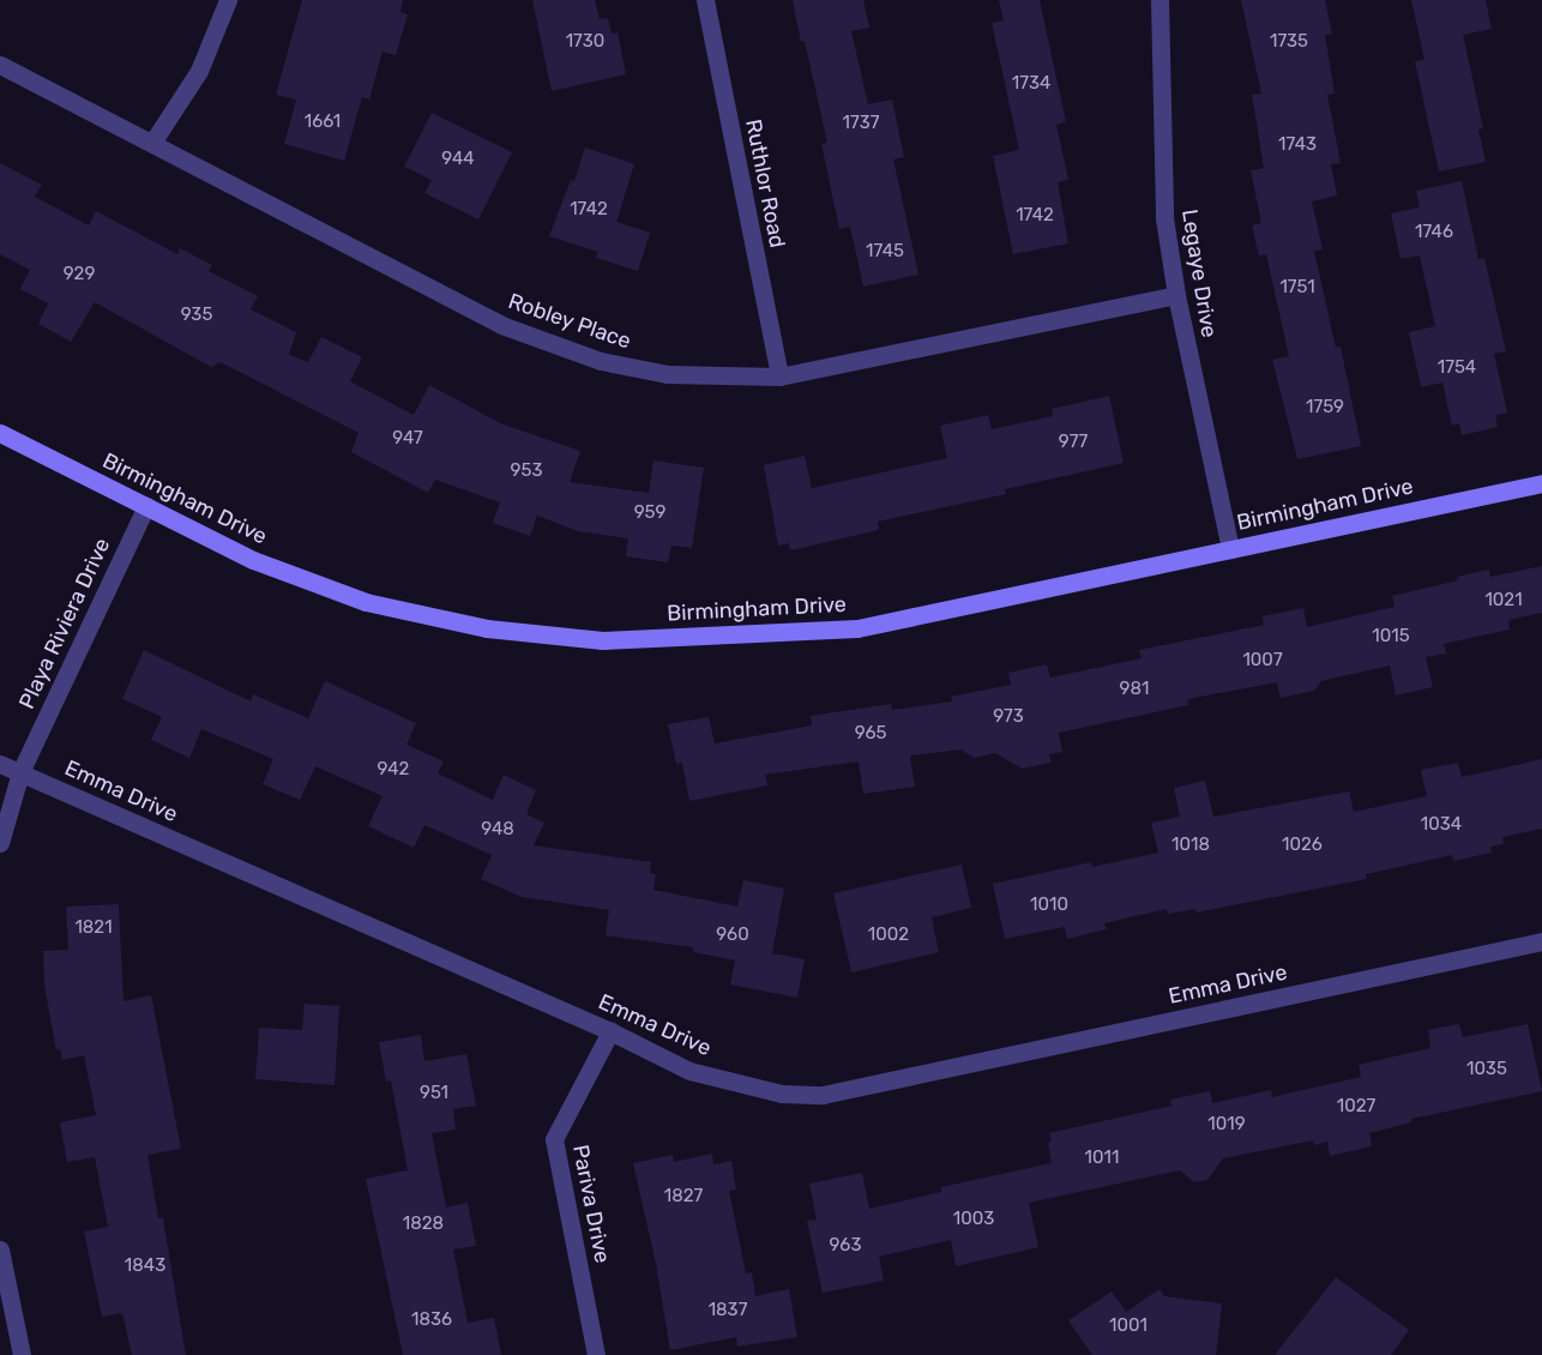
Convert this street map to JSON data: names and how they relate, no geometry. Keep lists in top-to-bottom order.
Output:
{
  "streets": {
    "main road": ["Birmingham Drive"],
    "street": [
      "Ruthlor Road",
      "Legaye Drive",
      "Robley Place",
      "Playa Riviera Drive",
      "Emma Drive",
      "Pariva Drive"
    ]
  },
  "crossings": [
    ["Ruthlor Road", "Robley Place"],
    ["Legaye Drive", "Robley Place"],
    ["Legaye Drive", "Birmingham Drive"],
    ["Birmingham Drive", "Playa Riviera Drive"],
    ["Playa Riviera Drive", "Emma Drive"],
    ["Emma Drive", "Pariva Drive"]
  ],
  "house_numbers": [
    "1730",
    "1735",
    "1734",
    "1661",
    "1737",
    "1743",
    "944",
    "1742",
    "1742",
    "1746",
    "1745",
    "929",
    "1751",
    "935",
    "1754",
    "1759",
    "947",
    "977",
    "953",
    "959",
    "1021",
    "1015",
    "1007",
    "981",
    "973",
    "965",
    "942",
    "1034",
    "948",
    "1018",
    "1026",
    "1010",
    "1821",
    "960",
    "1002",
    "1035",
    "951",
    "1027",
    "1019",
    "1011",
    "1827",
    "1003",
    "1828",
    "963",
    "1843",
    "1837",
    "1836",
    "1001"
  ]
}
